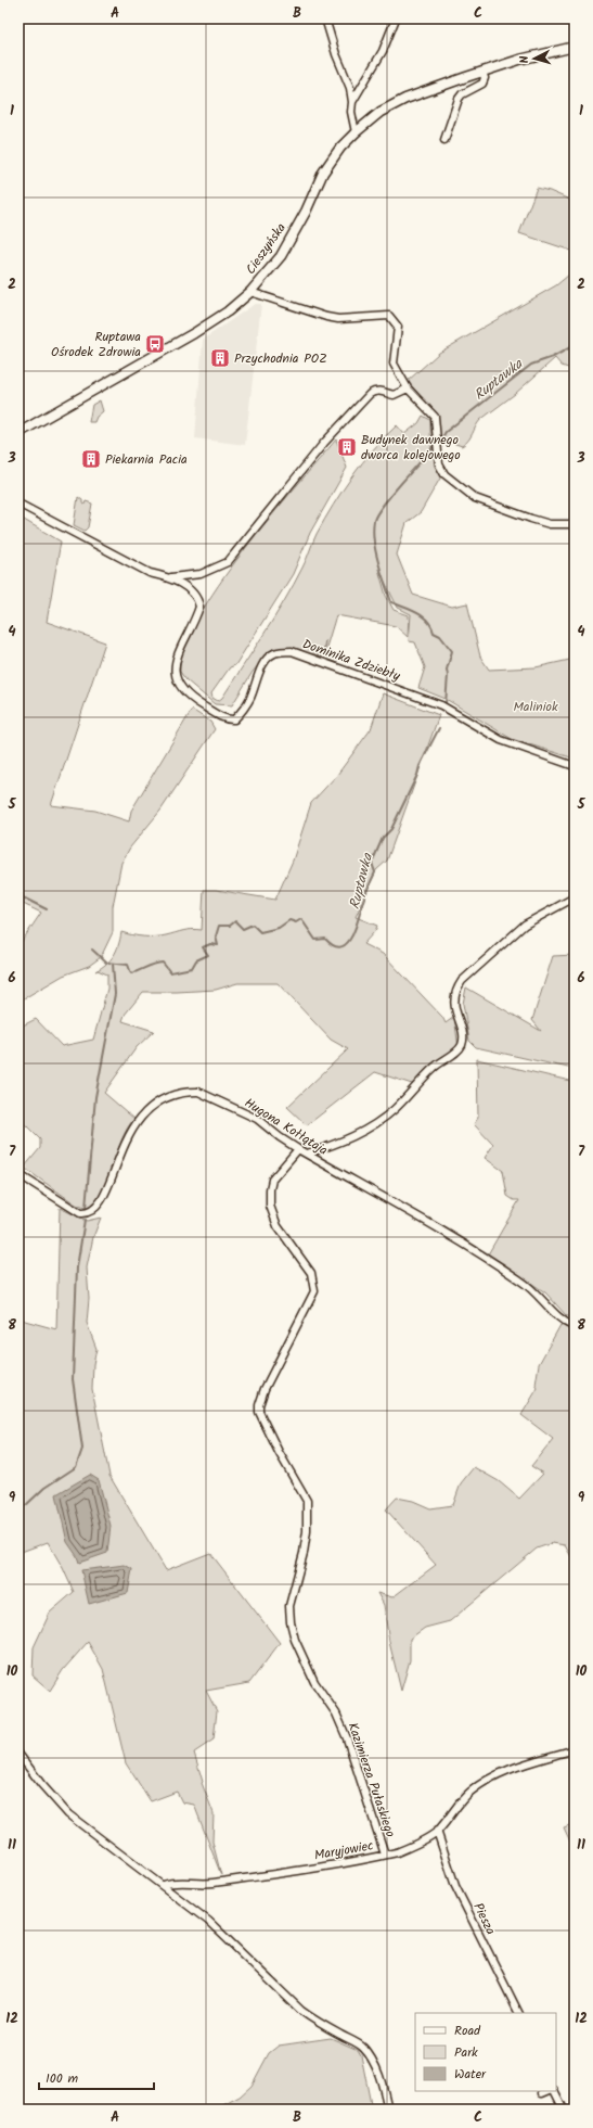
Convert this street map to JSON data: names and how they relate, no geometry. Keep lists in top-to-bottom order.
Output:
{
  "streets": {
    "main road": ["Cieszyńska"],
    "street": [
      "Dominika Zdziebły",
      "Hugona Kołłątaja",
      "Kazimierza Pułaskiego",
      "Maryjowiec",
      "Piesza"
    ]
  },
  "crossings": [
    ["Hugona Kołłątaja", "Kazimierza Pułaskiego"],
    ["Kazimierza Pułaskiego", "Maryjowiec"],
    ["Maryjowiec", "Piesza"]
  ],
  "water": ["Ruptawka"],
  "parks": ["Maliniok"],
  "places": {
    "bus stop": ["Ruptawa Ośrodek Zdrowia"],
    "building": ["Przychodnia POZ", "Budynek dawnego dworca kolejowego", "Piekarnia Pacia"]
  },
  "legend": ["Road", "Park", "Water"],
  "scale_bar": "100 m",
  "north": "left",
  "grid": {
    "columns": ["A", "B", "C"],
    "rows": [
      "1",
      "2",
      "3",
      "4",
      "5",
      "6",
      "7",
      "8",
      "9",
      "10",
      "11",
      "12"
    ]
  }
}
